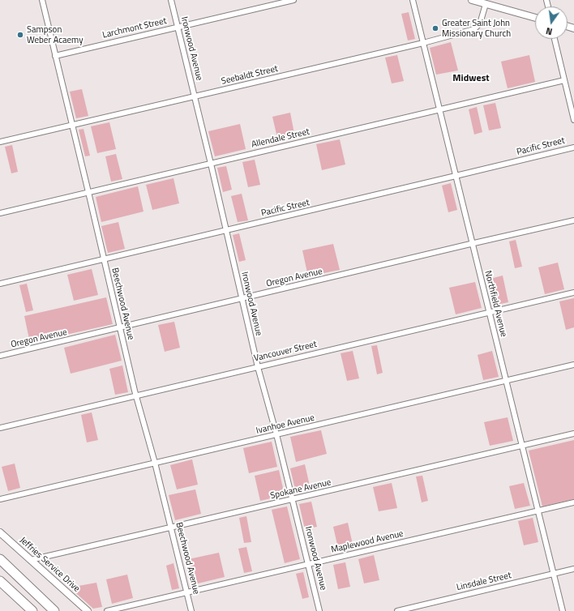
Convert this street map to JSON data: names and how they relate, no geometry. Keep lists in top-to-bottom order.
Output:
{
  "streets": {
    "street": [
      "Larchmont Street",
      "Ironwood Avenue",
      "Seebaldt Street",
      "Allendale Street",
      "Pacific Street",
      "Oregon Avenue",
      "Beechwood Avenue",
      "Northfield Avenue",
      "Vancouver Street",
      "Ivanhoe Avenue",
      "Spokane Avenue",
      "Maplewood Avenue",
      "Jeffries Service Drive",
      "Linsdale Street"
    ]
  },
  "crossings": [
    ["Larchmont Street", "Ironwood Avenue"],
    ["Larchmont Street", "Beechwood Avenue"],
    ["Ironwood Avenue", "Seebaldt Street"],
    ["Ironwood Avenue", "Allendale Street"],
    ["Ironwood Avenue", "Pacific Street"],
    ["Ironwood Avenue", "Oregon Avenue"],
    ["Ironwood Avenue", "Vancouver Street"],
    ["Ironwood Avenue", "Ivanhoe Avenue"],
    ["Ironwood Avenue", "Spokane Avenue"],
    ["Ironwood Avenue", "Maplewood Avenue"],
    ["Seebaldt Street", "Beechwood Avenue"],
    ["Seebaldt Street", "Northfield Avenue"],
    ["Allendale Street", "Beechwood Avenue"],
    ["Allendale Street", "Northfield Avenue"],
    ["Pacific Street", "Beechwood Avenue"],
    ["Pacific Street", "Northfield Avenue"],
    ["Oregon Avenue", "Beechwood Avenue"],
    ["Oregon Avenue", "Northfield Avenue"],
    ["Beechwood Avenue", "Vancouver Street"],
    ["Beechwood Avenue", "Ivanhoe Avenue"],
    ["Beechwood Avenue", "Spokane Avenue"],
    ["Beechwood Avenue", "Maplewood Avenue"],
    ["Northfield Avenue", "Vancouver Street"],
    ["Northfield Avenue", "Ivanhoe Avenue"],
    ["Northfield Avenue", "Spokane Avenue"],
    ["Northfield Avenue", "Maplewood Avenue"],
    ["Northfield Avenue", "Linsdale Street"],
    ["Spokane Avenue", "Jeffries Service Drive"]
  ],
  "districts": ["Midwest"],
  "places": ["Greater Saint John Missionary Church", "Sampson Weber Acaemy"],
  "north": "bottom"
}
